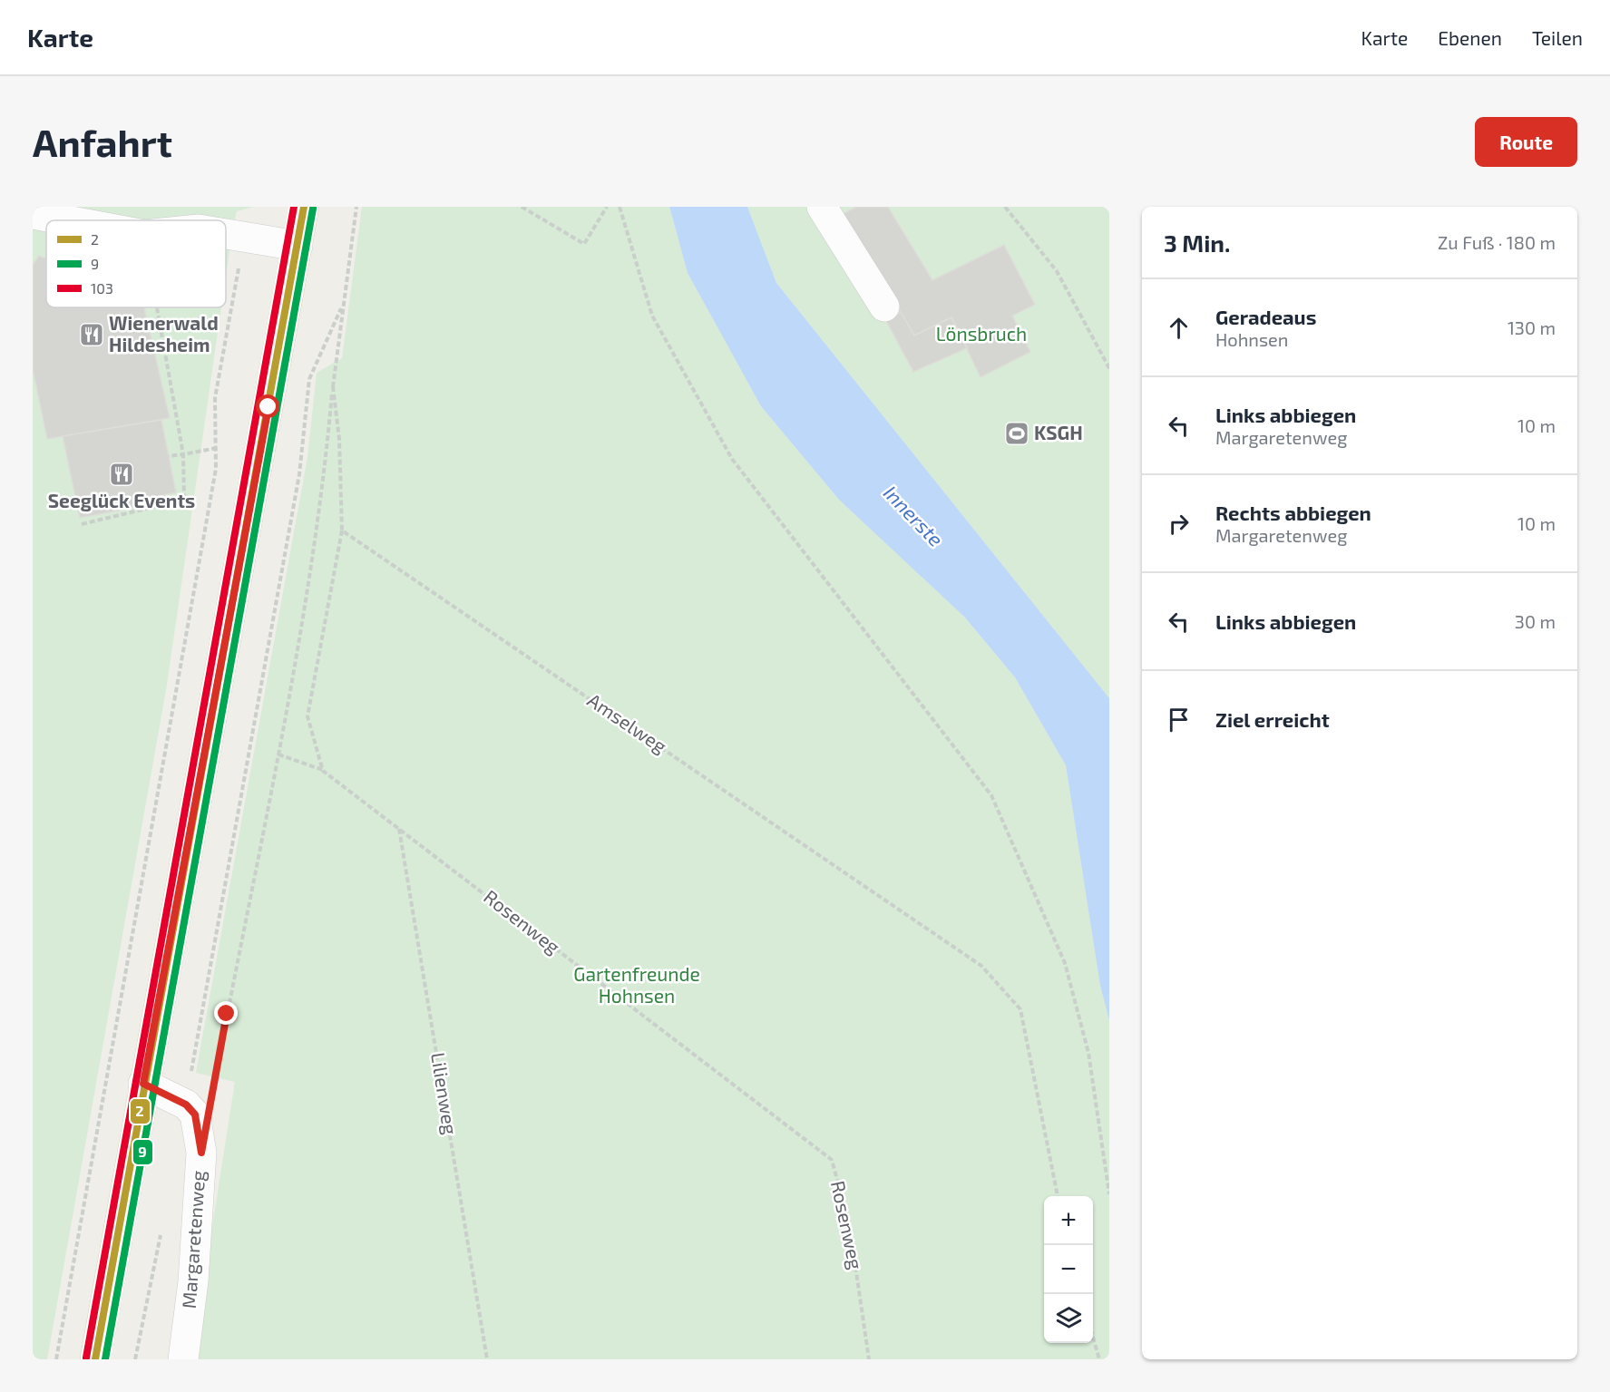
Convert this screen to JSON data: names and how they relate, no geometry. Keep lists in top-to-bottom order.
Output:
{
  "streets": {
    "lane": ["Margaretenweg"],
    "path": ["Amselweg", "Rosenweg", "Lilienweg"]
  },
  "crossings": [
    ["Rosenweg", "Lilienweg"]
  ],
  "water": ["Innerste"],
  "parks": ["Lönsbruch", "Gartenfreunde Hohnsen"],
  "places": {
    "restaurant": ["Wienerwald Hildesheim", "Seeglück Events"],
    "sports": ["KSGH"]
  },
  "lines": ["transit line 2", "transit line 103", "transit line 9"],
  "legend": ["2", "9", "103"],
  "page": {
    "header": "Karte",
    "nav": ["Karte", "Ebenen", "Teilen"],
    "buttons": "Route",
    "title": "Anfahrt",
    "heading": ["3 Min.", "Zu Fuß · 180 m"],
    "list": [
      ["Geradeaus", "Hohnsen", "130 m"],
      ["Links abbiegen", "Margaretenweg", "10 m"],
      ["Rechts abbiegen", "Margaretenweg", "10 m"],
      ["Links abbiegen", "30 m"],
      "Ziel erreicht"
    ],
    "map_buttons": ["+", "−"]
  }
}
